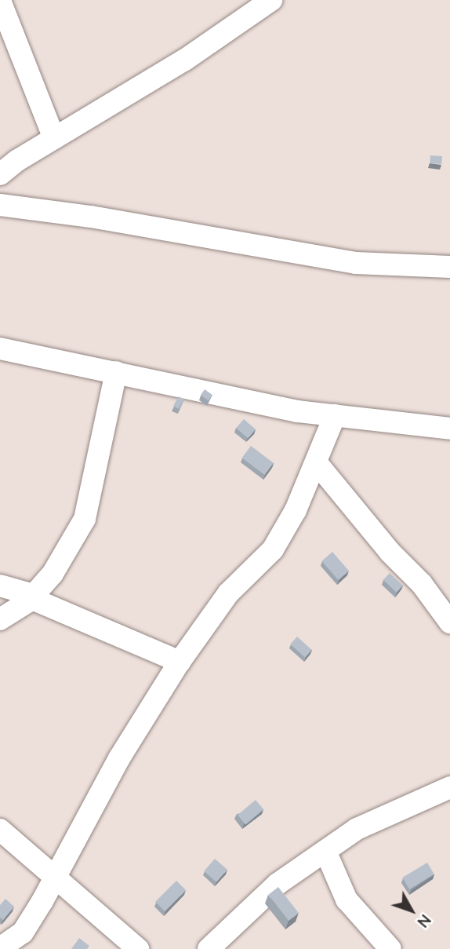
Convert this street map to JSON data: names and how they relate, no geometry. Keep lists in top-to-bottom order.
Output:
{
  "north": "bottom right"
}
